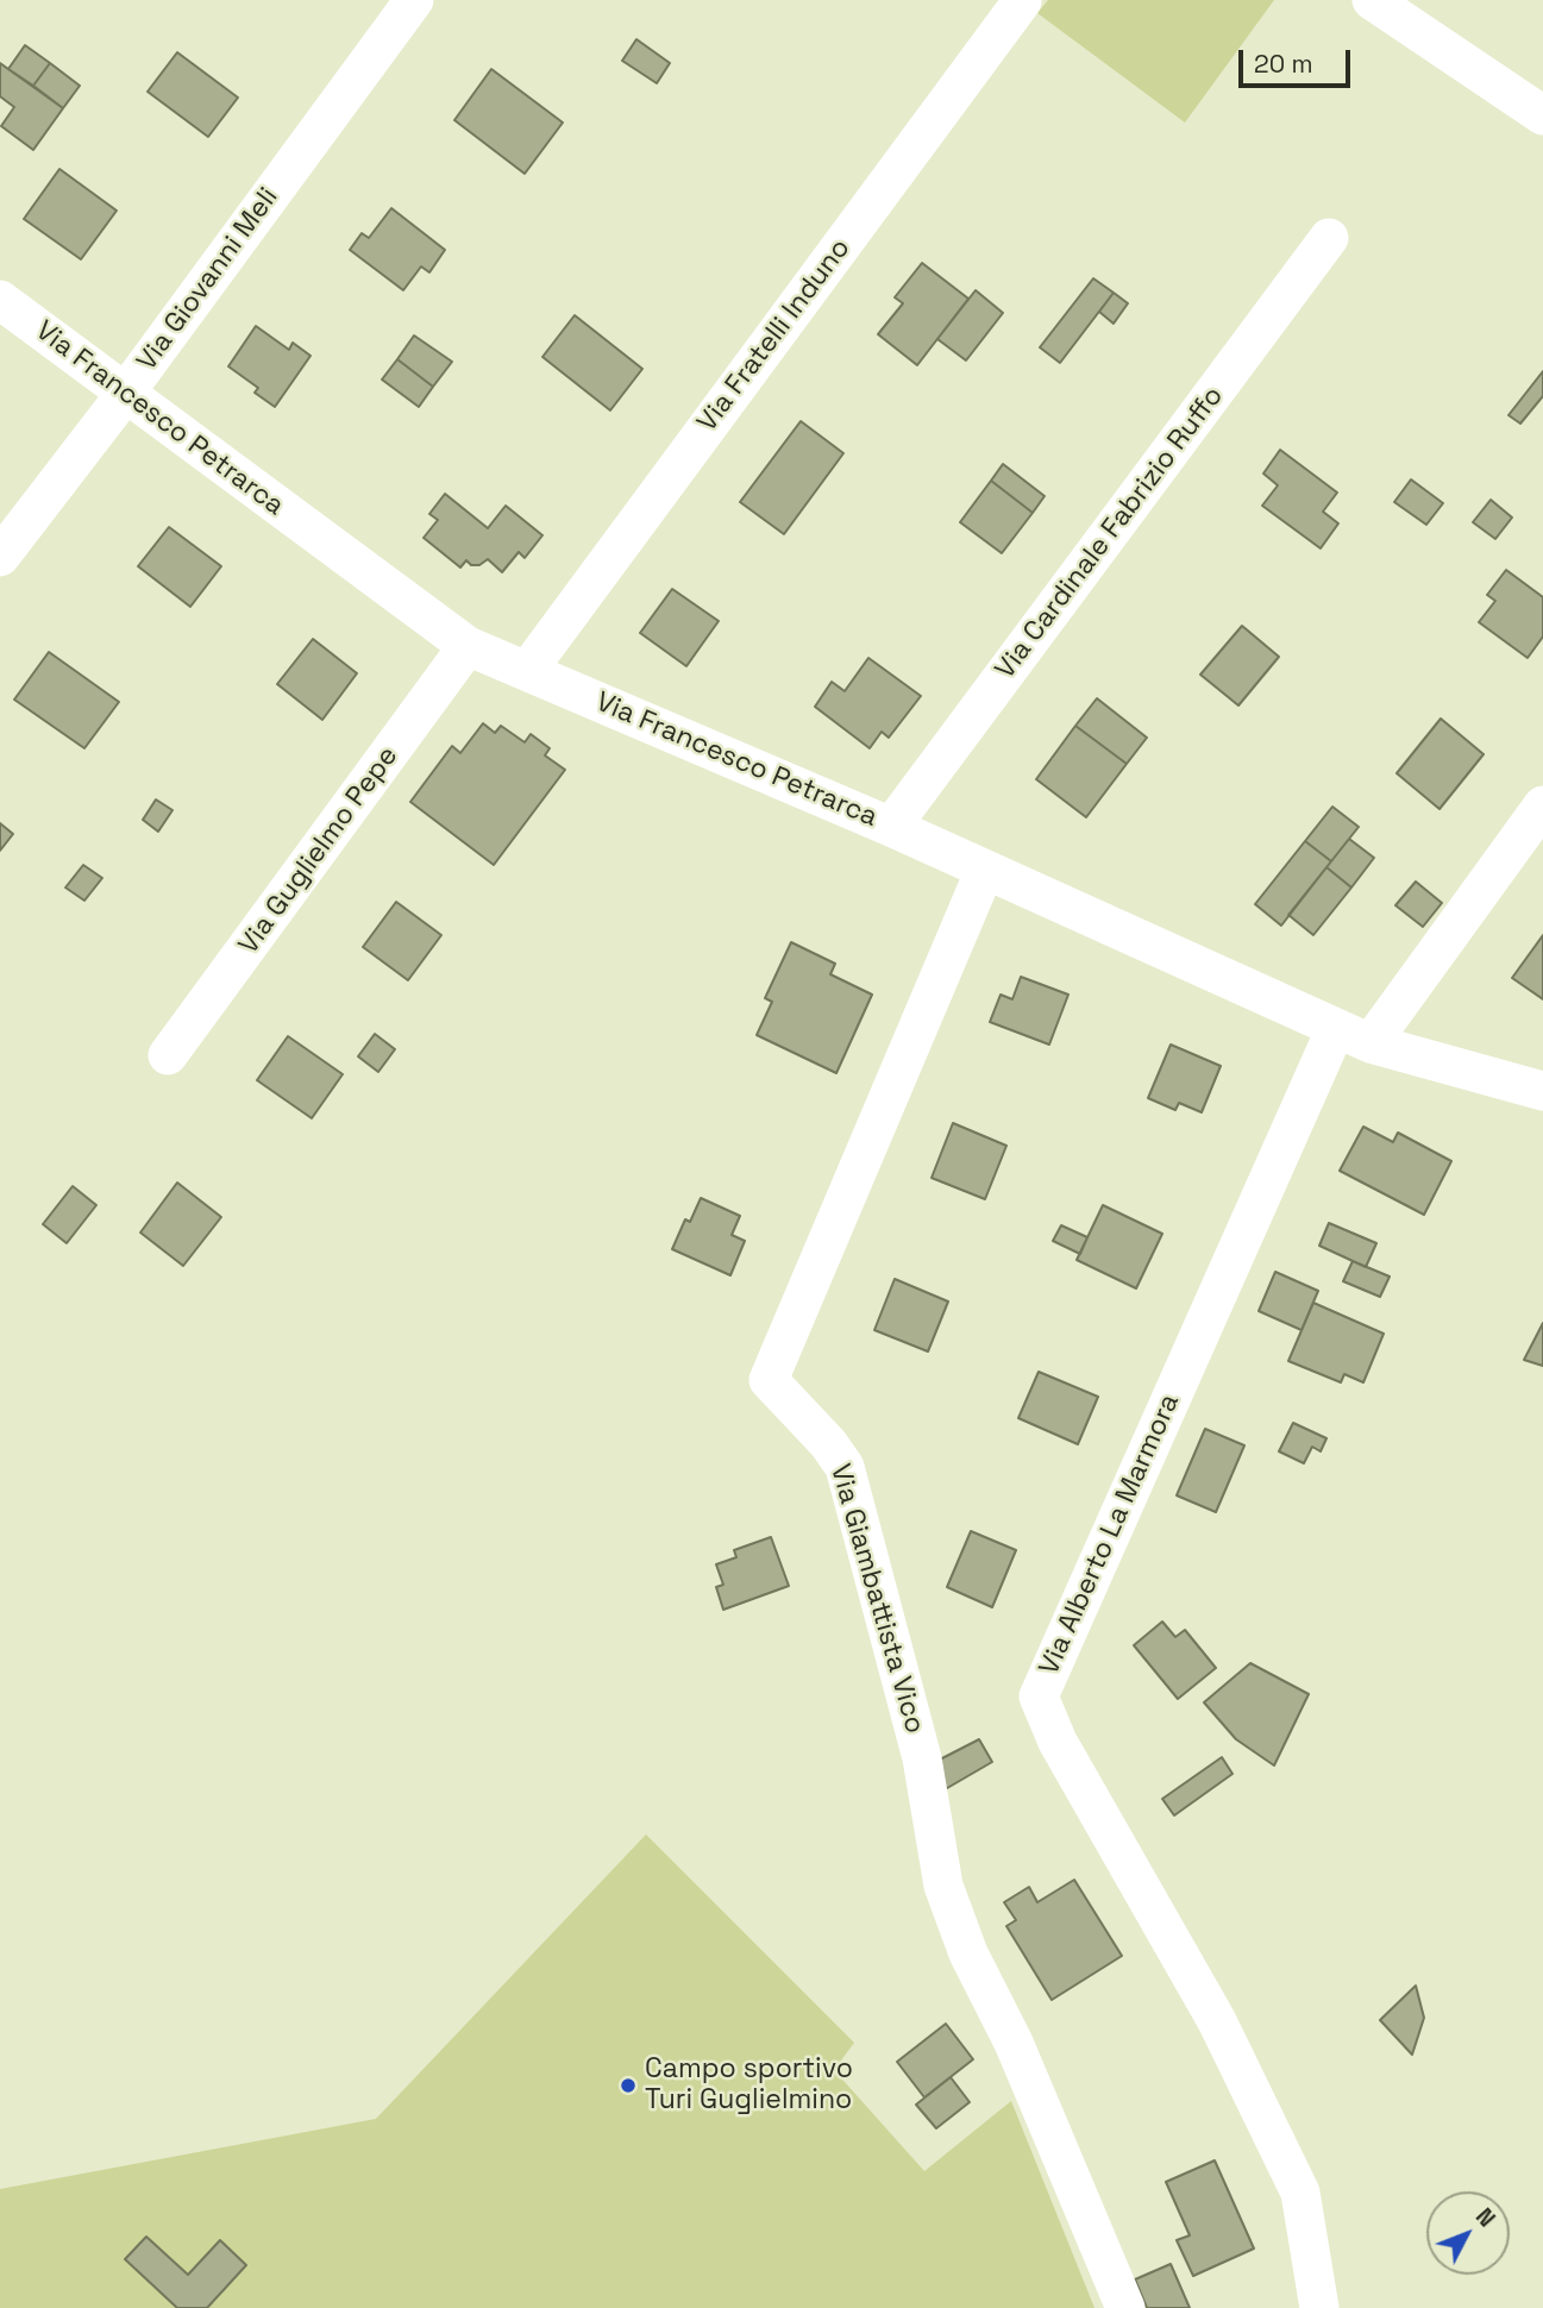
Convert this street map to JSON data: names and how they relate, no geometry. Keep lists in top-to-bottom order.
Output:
{
  "streets": {
    "street": [
      "Via Giovanni Meli",
      "Via Fratelli Induno",
      "Via Francesco Petrarca",
      "Via Cardinale Fabrizio Ruffo",
      "Via Guglielmo Pepe",
      "Via Alberto La Marmora",
      "Via Giambattista Vico"
    ]
  },
  "crossings": [
    ["Via Giovanni Meli", "Via Francesco Petrarca"],
    ["Via Fratelli Induno", "Via Francesco Petrarca"],
    ["Via Francesco Petrarca", "Via Cardinale Fabrizio Ruffo"],
    ["Via Francesco Petrarca", "Via Guglielmo Pepe"],
    ["Via Francesco Petrarca", "Via Alberto La Marmora"],
    ["Via Francesco Petrarca", "Via Giambattista Vico"]
  ],
  "places": ["Campo sportivo Turi Guglielmino"],
  "scale_bar": "20 m",
  "north": "top right"
}
